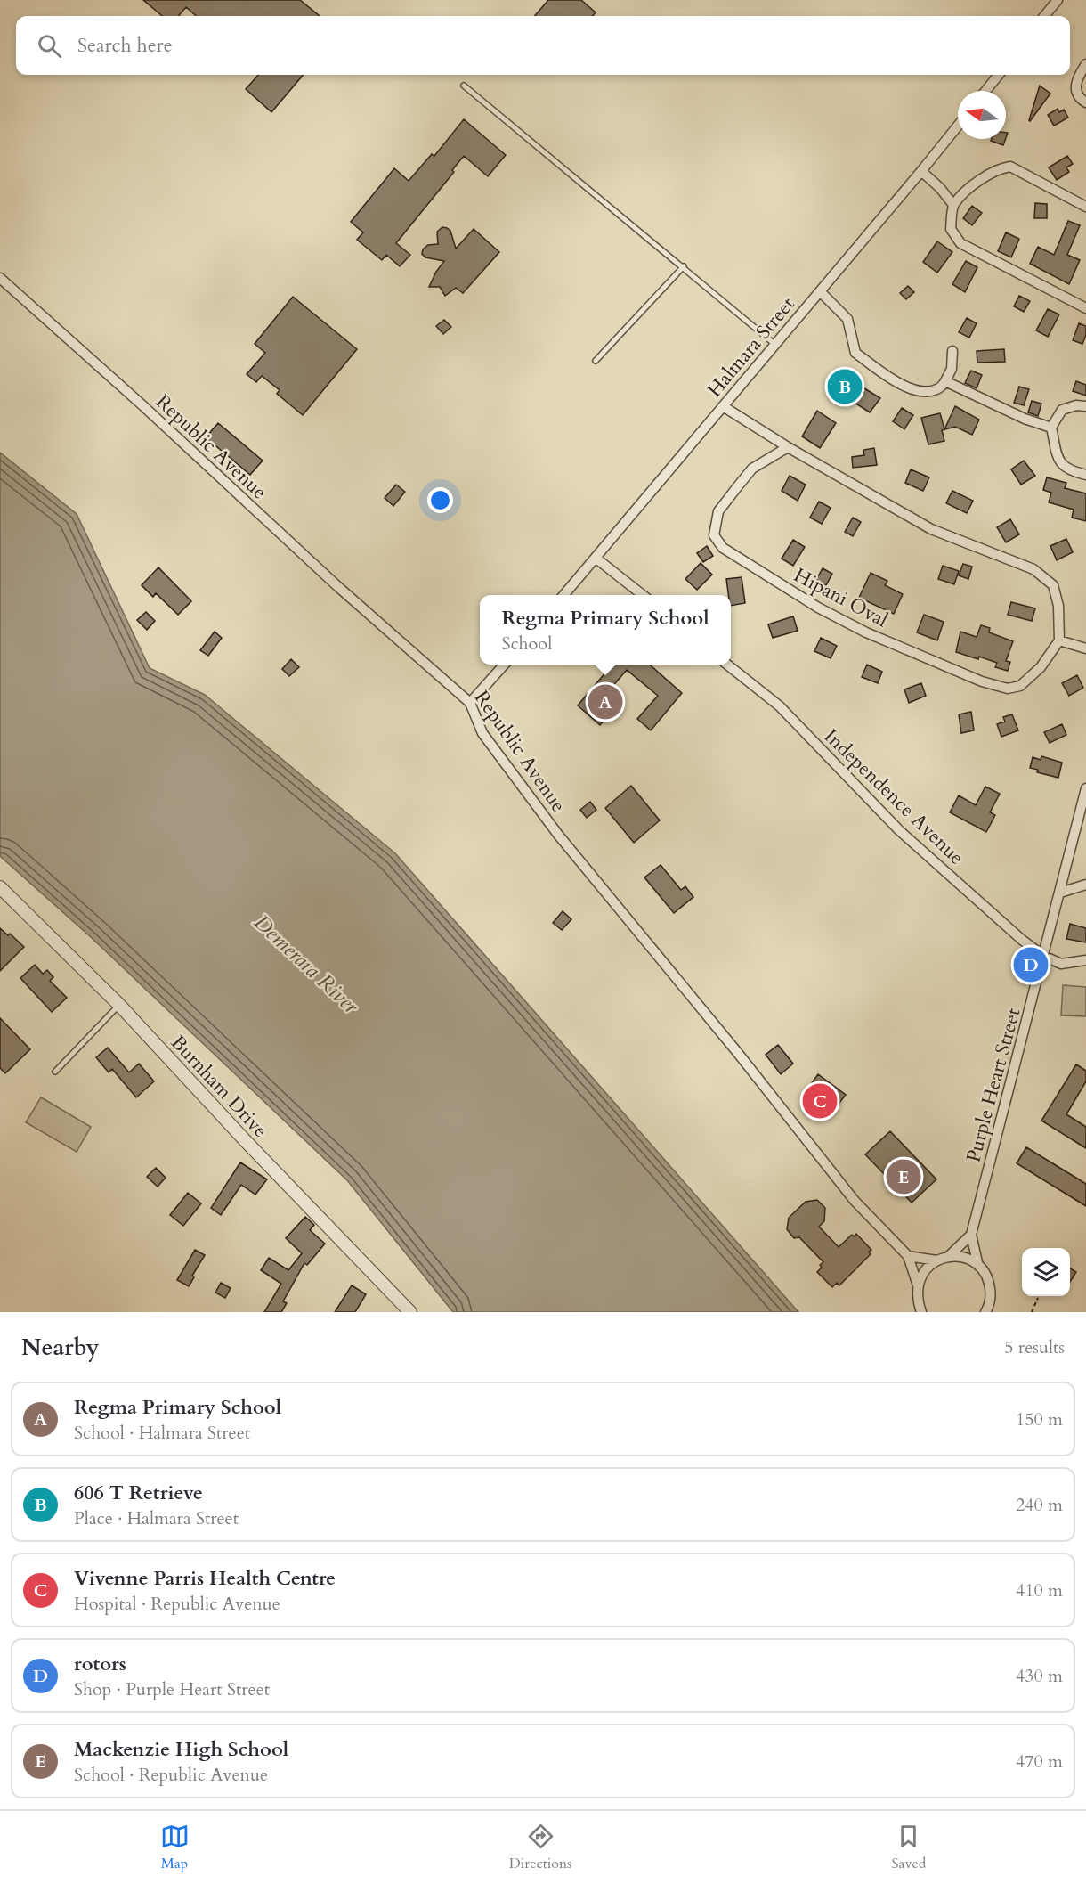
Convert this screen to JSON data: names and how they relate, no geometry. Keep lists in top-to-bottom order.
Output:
{
  "streets": {
    "street": [
      "Halmara Street",
      "Republic Avenue",
      "Hipani Oval",
      "Independence Avenue",
      "Purple Heart Street",
      "Burnham Drive"
    ]
  },
  "crossings": [
    ["Independence Avenue", "Purple Heart Street"]
  ],
  "water": ["Demerara River"],
  "north": "left",
  "page": {
    "search": "Search here",
    "pins": [
      "B",
      "A",
      "D",
      "C",
      "E"
    ],
    "popup": ["Regma Primary School", "School"],
    "heading": ["Nearby", "5 results"],
    "list": [
      {
        "mark": "A",
        "name": "Regma Primary School",
        "note": "School · Halmara Street",
        "value": "150 m"
      },
      {
        "mark": "B",
        "name": "606 T Retrieve",
        "note": "Place · Halmara Street",
        "value": "240 m"
      },
      {
        "mark": "C",
        "name": "Vivenne Parris Health Centre",
        "note": "Hospital · Republic Avenue",
        "value": "410 m"
      },
      {
        "mark": "D",
        "name": "rotors",
        "note": "Shop · Purple Heart Street",
        "value": "430 m"
      },
      {
        "mark": "E",
        "name": "Mackenzie High School",
        "note": "School · Republic Avenue",
        "value": "470 m"
      }
    ],
    "nav": ["Map", "Directions", "Saved"]
  }
}
